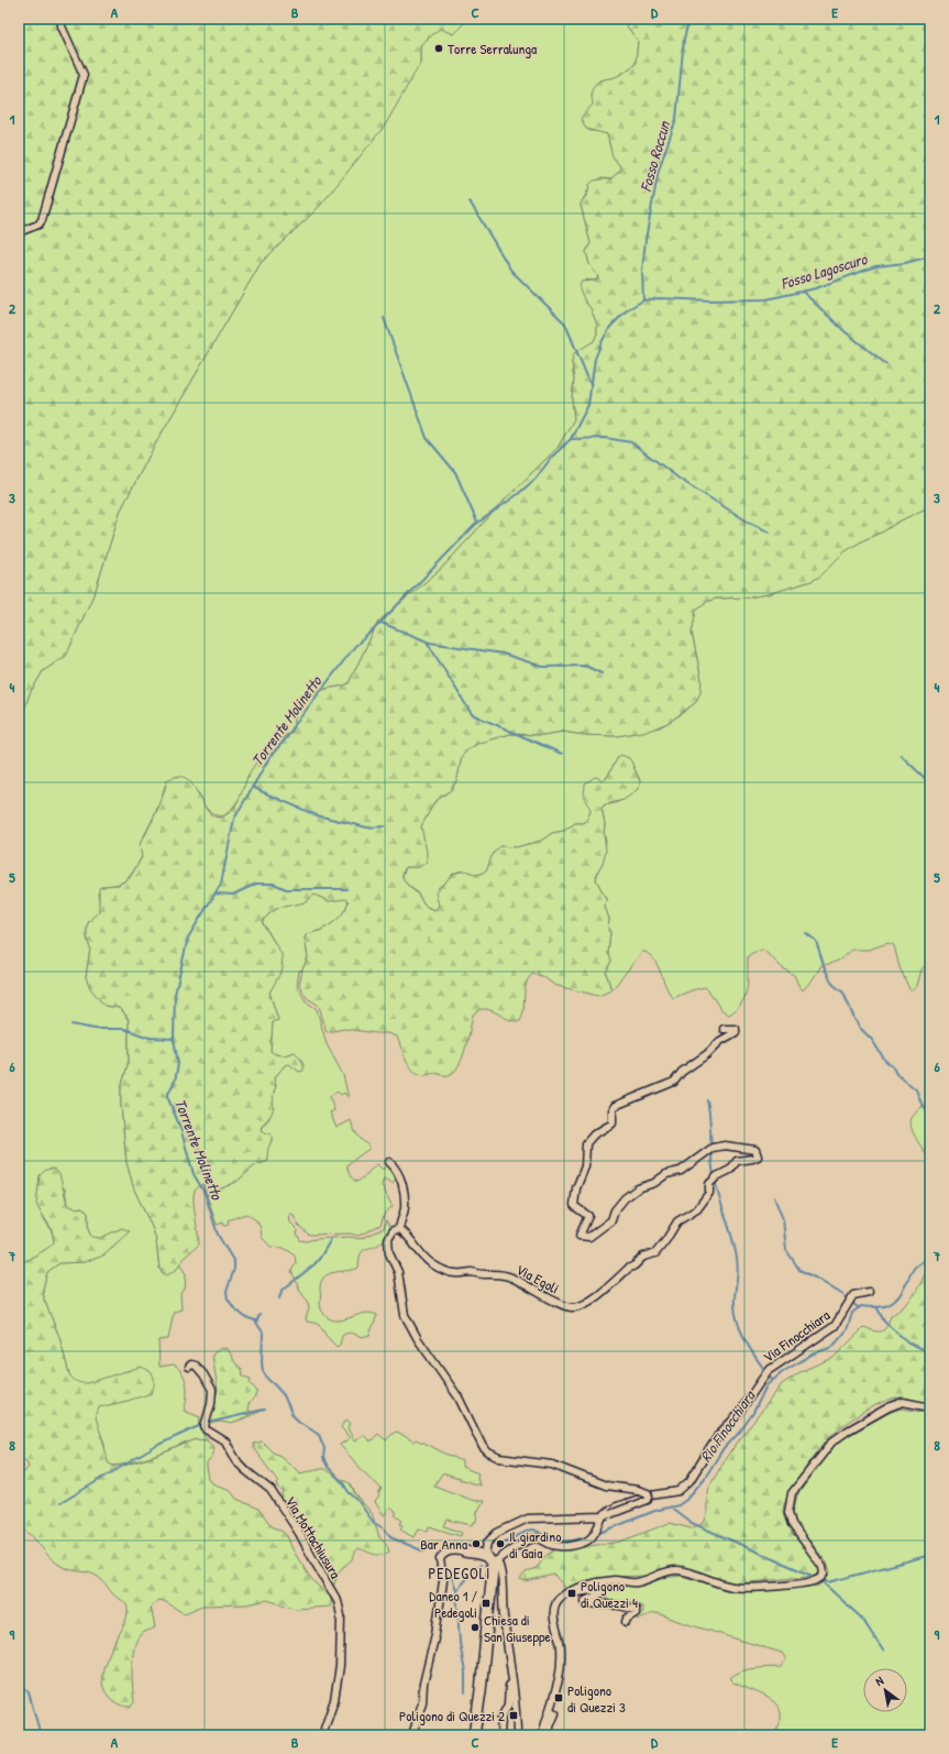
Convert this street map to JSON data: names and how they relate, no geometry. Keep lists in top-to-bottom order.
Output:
{
  "streets": {
    "street": ["Via Egoli", "Via Finocchiara", "Via Mottachiusura"]
  },
  "districts": ["PEDEGOLI"],
  "water": [
    "Fosso Roccun",
    "Fosso Lagoscuro",
    "Torrente Molinetto",
    "Rio Finocchiara"
  ],
  "places": {
    "other": [
      "Torre Serralunga",
      "Bar Anna",
      "Il giardino di Gaia",
      "Chiesa di San Giuseppe"
    ],
    "transit": [
      "Poligono di Quezzi 4",
      "Daneo 1 / Pedegoli",
      "Poligono di Quezzi 3",
      "Poligono di Quezzi 2"
    ]
  },
  "north": "top left",
  "grid": {
    "columns": [
      "A",
      "B",
      "C",
      "D",
      "E"
    ],
    "rows": [
      "1",
      "2",
      "3",
      "4",
      "5",
      "6",
      "7",
      "8",
      "9"
    ]
  }
}
